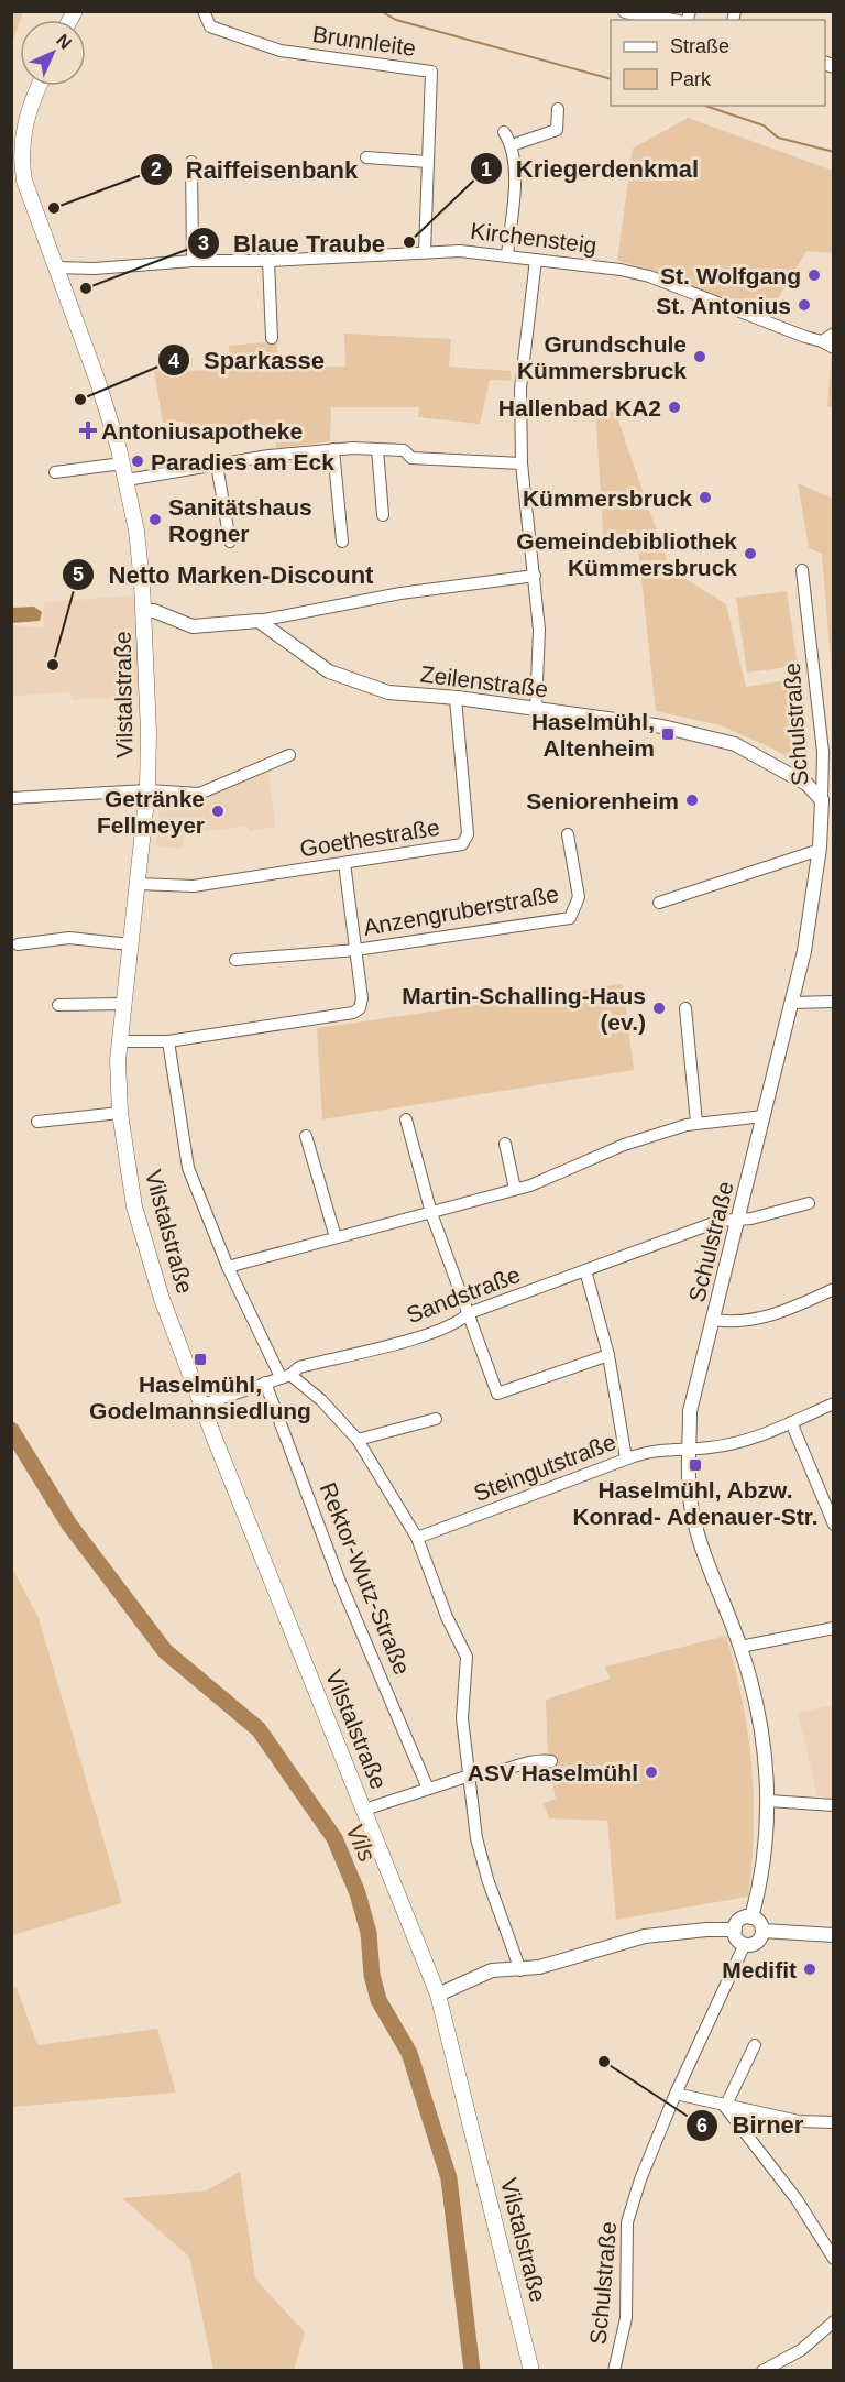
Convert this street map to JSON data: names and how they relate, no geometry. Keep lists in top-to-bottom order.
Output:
{
  "streets": {
    "main road": ["Vilstalstraße"],
    "street": [
      "Brunnleite",
      "Kirchensteig",
      "Zeilenstraße",
      "Schulstraße",
      "Goethestraße",
      "Anzengruberstraße",
      "Sandstraße",
      "Steingutstraße",
      "Rektor-Wutz-Straße"
    ]
  },
  "crossings": [
    ["Brunnleite", "Kirchensteig"],
    ["Kirchensteig", "Vilstalstraße"],
    ["Zeilenstraße", "Schulstraße"],
    ["Zeilenstraße", "Goethestraße"],
    ["Vilstalstraße", "Goethestraße"],
    ["Vilstalstraße", "Sandstraße"],
    ["Schulstraße", "Sandstraße"],
    ["Schulstraße", "Steingutstraße"],
    ["Sandstraße", "Rektor-Wutz-Straße"]
  ],
  "water": ["Vils"],
  "places": {
    "other": [
      "Raiffeisenbank",
      "Kriegerdenkmal",
      "St. Wolfgang",
      "Blaue Traube",
      "St. Antonius",
      "Grundschule Kümmersbruck",
      "Sparkasse",
      "Hallenbad KA2",
      "Paradies am Eck",
      "Kümmersbruck",
      "Sanitätshaus Rogner",
      "Gemeindebibliothek Kümmersbruck",
      "Netto Marken-Discount",
      "Seniorenheim",
      "Getränke Fellmeyer",
      "Martin-Schalling-Haus (ev.)",
      "ASV Haselmühl",
      "Medifit",
      "Birner"
    ],
    "health": ["Antoniusapotheke"],
    "transit": ["Haselmühl, Altenheim", "Haselmühl, Godelmannsiedlung", "Haselmühl, Abzw. Konrad- Adenauer-Str."]
  },
  "legend": ["Straße", "Park"],
  "north": "top right"
}
